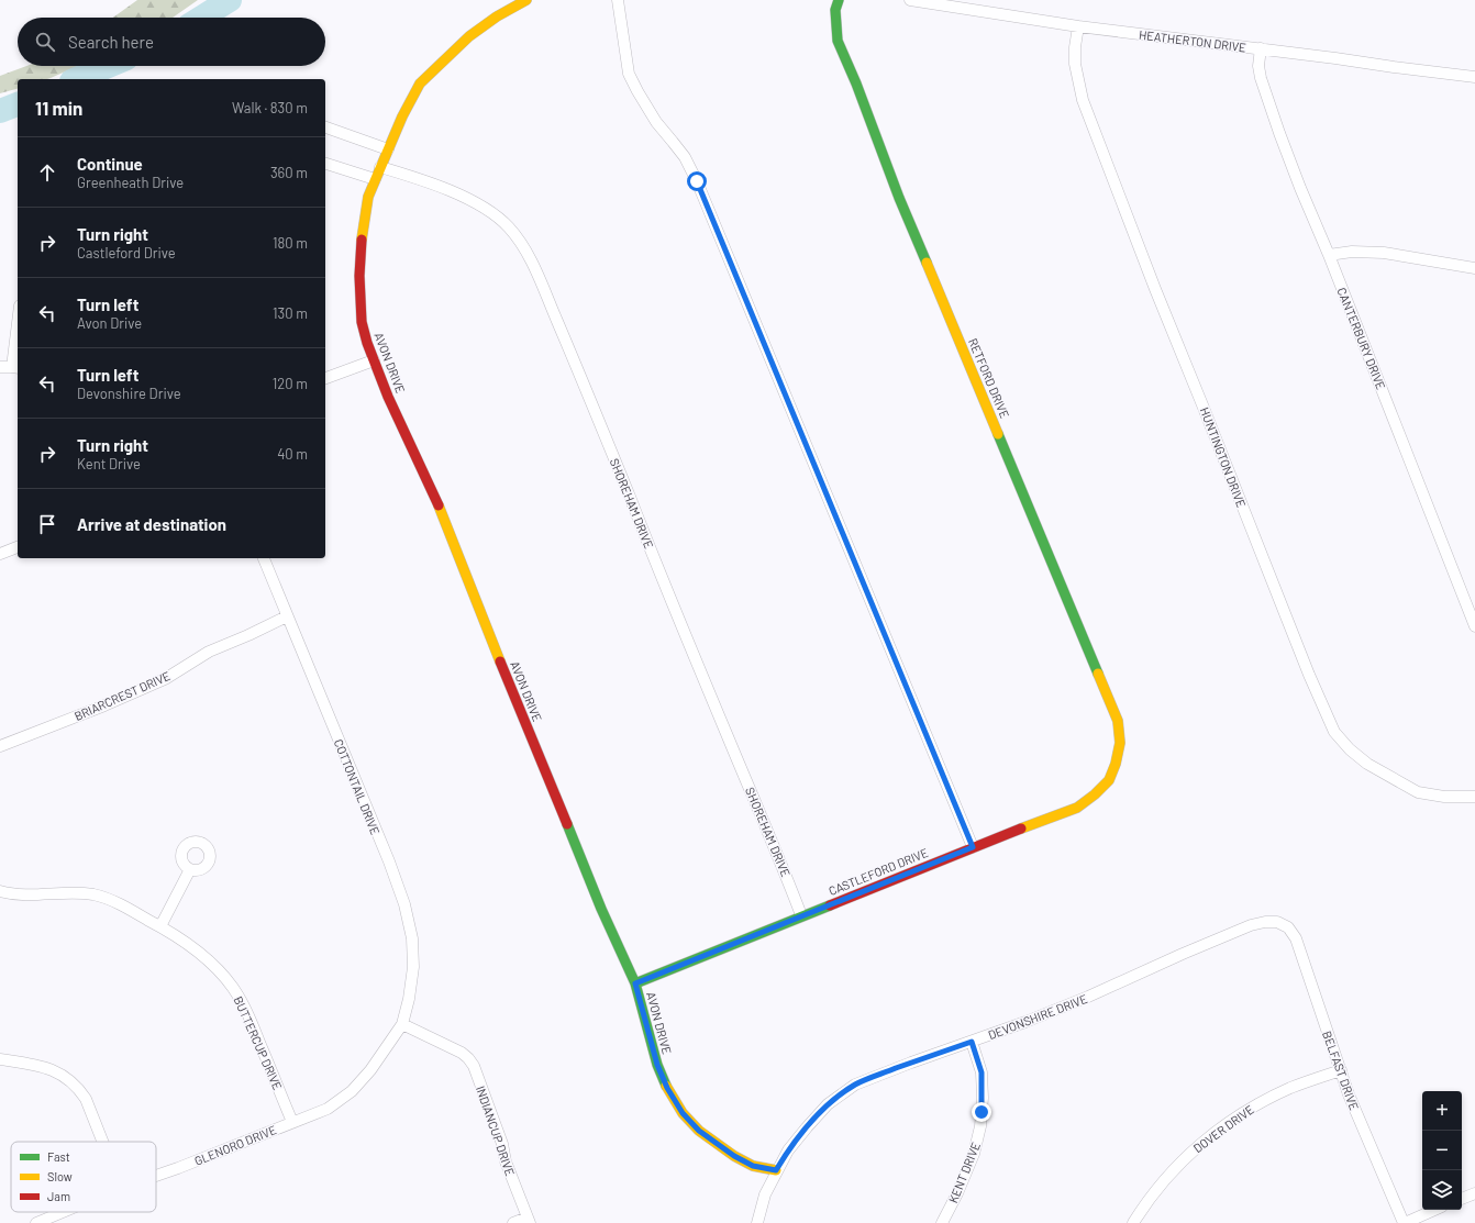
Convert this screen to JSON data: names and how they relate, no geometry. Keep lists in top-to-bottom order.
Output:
{
  "streets": {
    "street": [
      "HEATHERTON DRIVE",
      "CANTERBURY DRIVE",
      "AVON DRIVE",
      "RETFORD DRIVE",
      "HUNTINGTON DRIVE",
      "SHOREHAM DRIVE",
      "BRIARCREST DRIVE",
      "COTTONTAIL DRIVE",
      "CASTLEFORD DRIVE",
      "DEVONSHIRE DRIVE",
      "BUTTERCUP DRIVE",
      "BELFAST DRIVE",
      "DOVER DRIVE",
      "INDIANCUP DRIVE",
      "GLENORO DRIVE",
      "KENT DRIVE"
    ]
  },
  "crossings": [
    ["HEATHERTON DRIVE", "CANTERBURY DRIVE"],
    ["HEATHERTON DRIVE", "HUNTINGTON DRIVE"],
    ["AVON DRIVE", "SHOREHAM DRIVE"],
    ["AVON DRIVE", "CASTLEFORD DRIVE"],
    ["AVON DRIVE", "DEVONSHIRE DRIVE"],
    ["RETFORD DRIVE", "CASTLEFORD DRIVE"],
    ["SHOREHAM DRIVE", "CASTLEFORD DRIVE"],
    ["BRIARCREST DRIVE", "COTTONTAIL DRIVE"],
    ["COTTONTAIL DRIVE", "INDIANCUP DRIVE"],
    ["COTTONTAIL DRIVE", "GLENORO DRIVE"],
    ["DEVONSHIRE DRIVE", "BELFAST DRIVE"],
    ["DEVONSHIRE DRIVE", "KENT DRIVE"],
    ["BUTTERCUP DRIVE", "GLENORO DRIVE"],
    ["BELFAST DRIVE", "DOVER DRIVE"],
    ["INDIANCUP DRIVE", "GLENORO DRIVE"]
  ],
  "legend": ["Fast", "Slow", "Jam"],
  "page": {
    "search": "Search here",
    "heading": ["11 min", "Walk · 830 m"],
    "list": [
      ["Continue", "Greenheath Drive", "360 m"],
      ["Turn right", "Castleford Drive", "180 m"],
      ["Turn left", "Avon Drive", "130 m"],
      ["Turn left", "Devonshire Drive", "120 m"],
      ["Turn right", "Kent Drive", "40 m"],
      "Arrive at destination"
    ],
    "map_buttons": ["+", "−"]
  }
}
